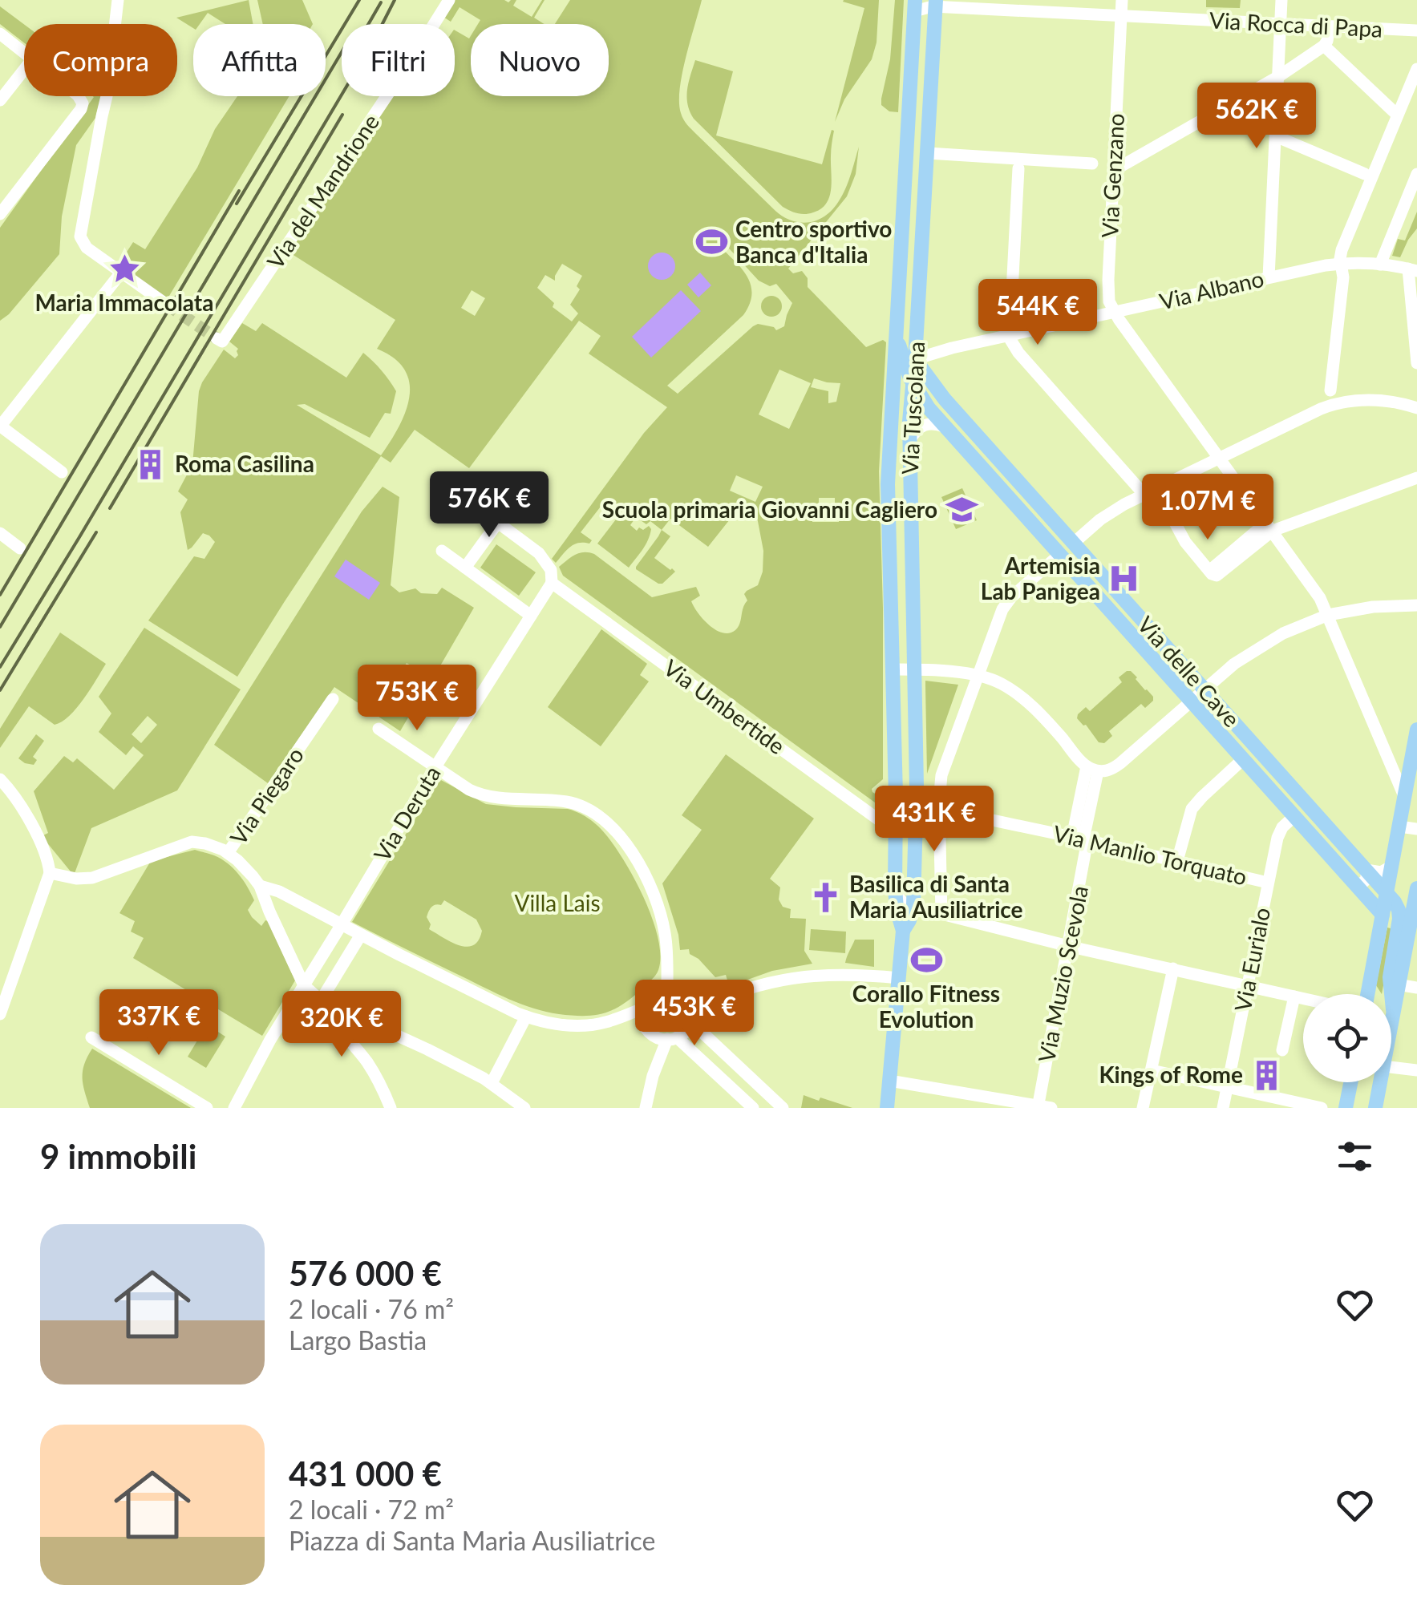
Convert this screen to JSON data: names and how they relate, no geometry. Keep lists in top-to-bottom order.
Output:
{
  "streets": {
    "main road": ["Via Tuscolana", "Via delle Cave"],
    "street": [
      "Via Rocca di Papa",
      "Via Genzano",
      "Via del Mandrione",
      "Via Albano",
      "Via Umbertide",
      "Via Piegaro",
      "Via Deruta",
      "Via Manlio Torquato",
      "Via Eurialo",
      "Via Muzio Scevola"
    ]
  },
  "crossings": [
    ["Via Rocca di Papa", "Via Genzano"],
    ["Via Rocca di Papa", "Via Tuscolana"],
    ["Via Genzano", "Via Albano"],
    ["Via Albano", "Via Tuscolana"],
    ["Via Albano", "Via delle Cave"],
    ["Via Tuscolana", "Via delle Cave"],
    ["Via Tuscolana", "Via Umbertide"],
    ["Via delle Cave", "Via Eurialo"],
    ["Via Umbertide", "Via Deruta"],
    ["Via Manlio Torquato", "Via Eurialo"],
    ["Via Manlio Torquato", "Via Muzio Scevola"]
  ],
  "parks": ["Villa Lais"],
  "places": {
    "sports": ["Centro sportivo Banca d'Italia", "Corallo Fitness Evolution"],
    "place": ["Maria Immacolata"],
    "building": ["Roma Casilina", "Kings of Rome"],
    "school or university": ["Scuola primaria Giovanni Cagliero"],
    "hospital": ["Artemisia Lab Panigea"],
    "church": ["Basilica di Santa Maria Ausiliatrice"]
  },
  "page": {
    "chip": [
      "Compra",
      "Affitta",
      "Filtri",
      "Nuovo"
    ],
    "price": [
      "562K €",
      "544K €",
      "576K €",
      "1.07M €",
      "753K €",
      "431K €",
      "453K €",
      "337K €",
      "320K €"
    ],
    "heading": "9 immobili",
    "list": [
      {
        "name": "576 000 €",
        "note": "2 locali · 76 m² · Largo Bastia"
      },
      {
        "name": "431 000 €",
        "note": "2 locali · 72 m² · Piazza di Santa Maria Ausiliatrice"
      }
    ]
  }
}
